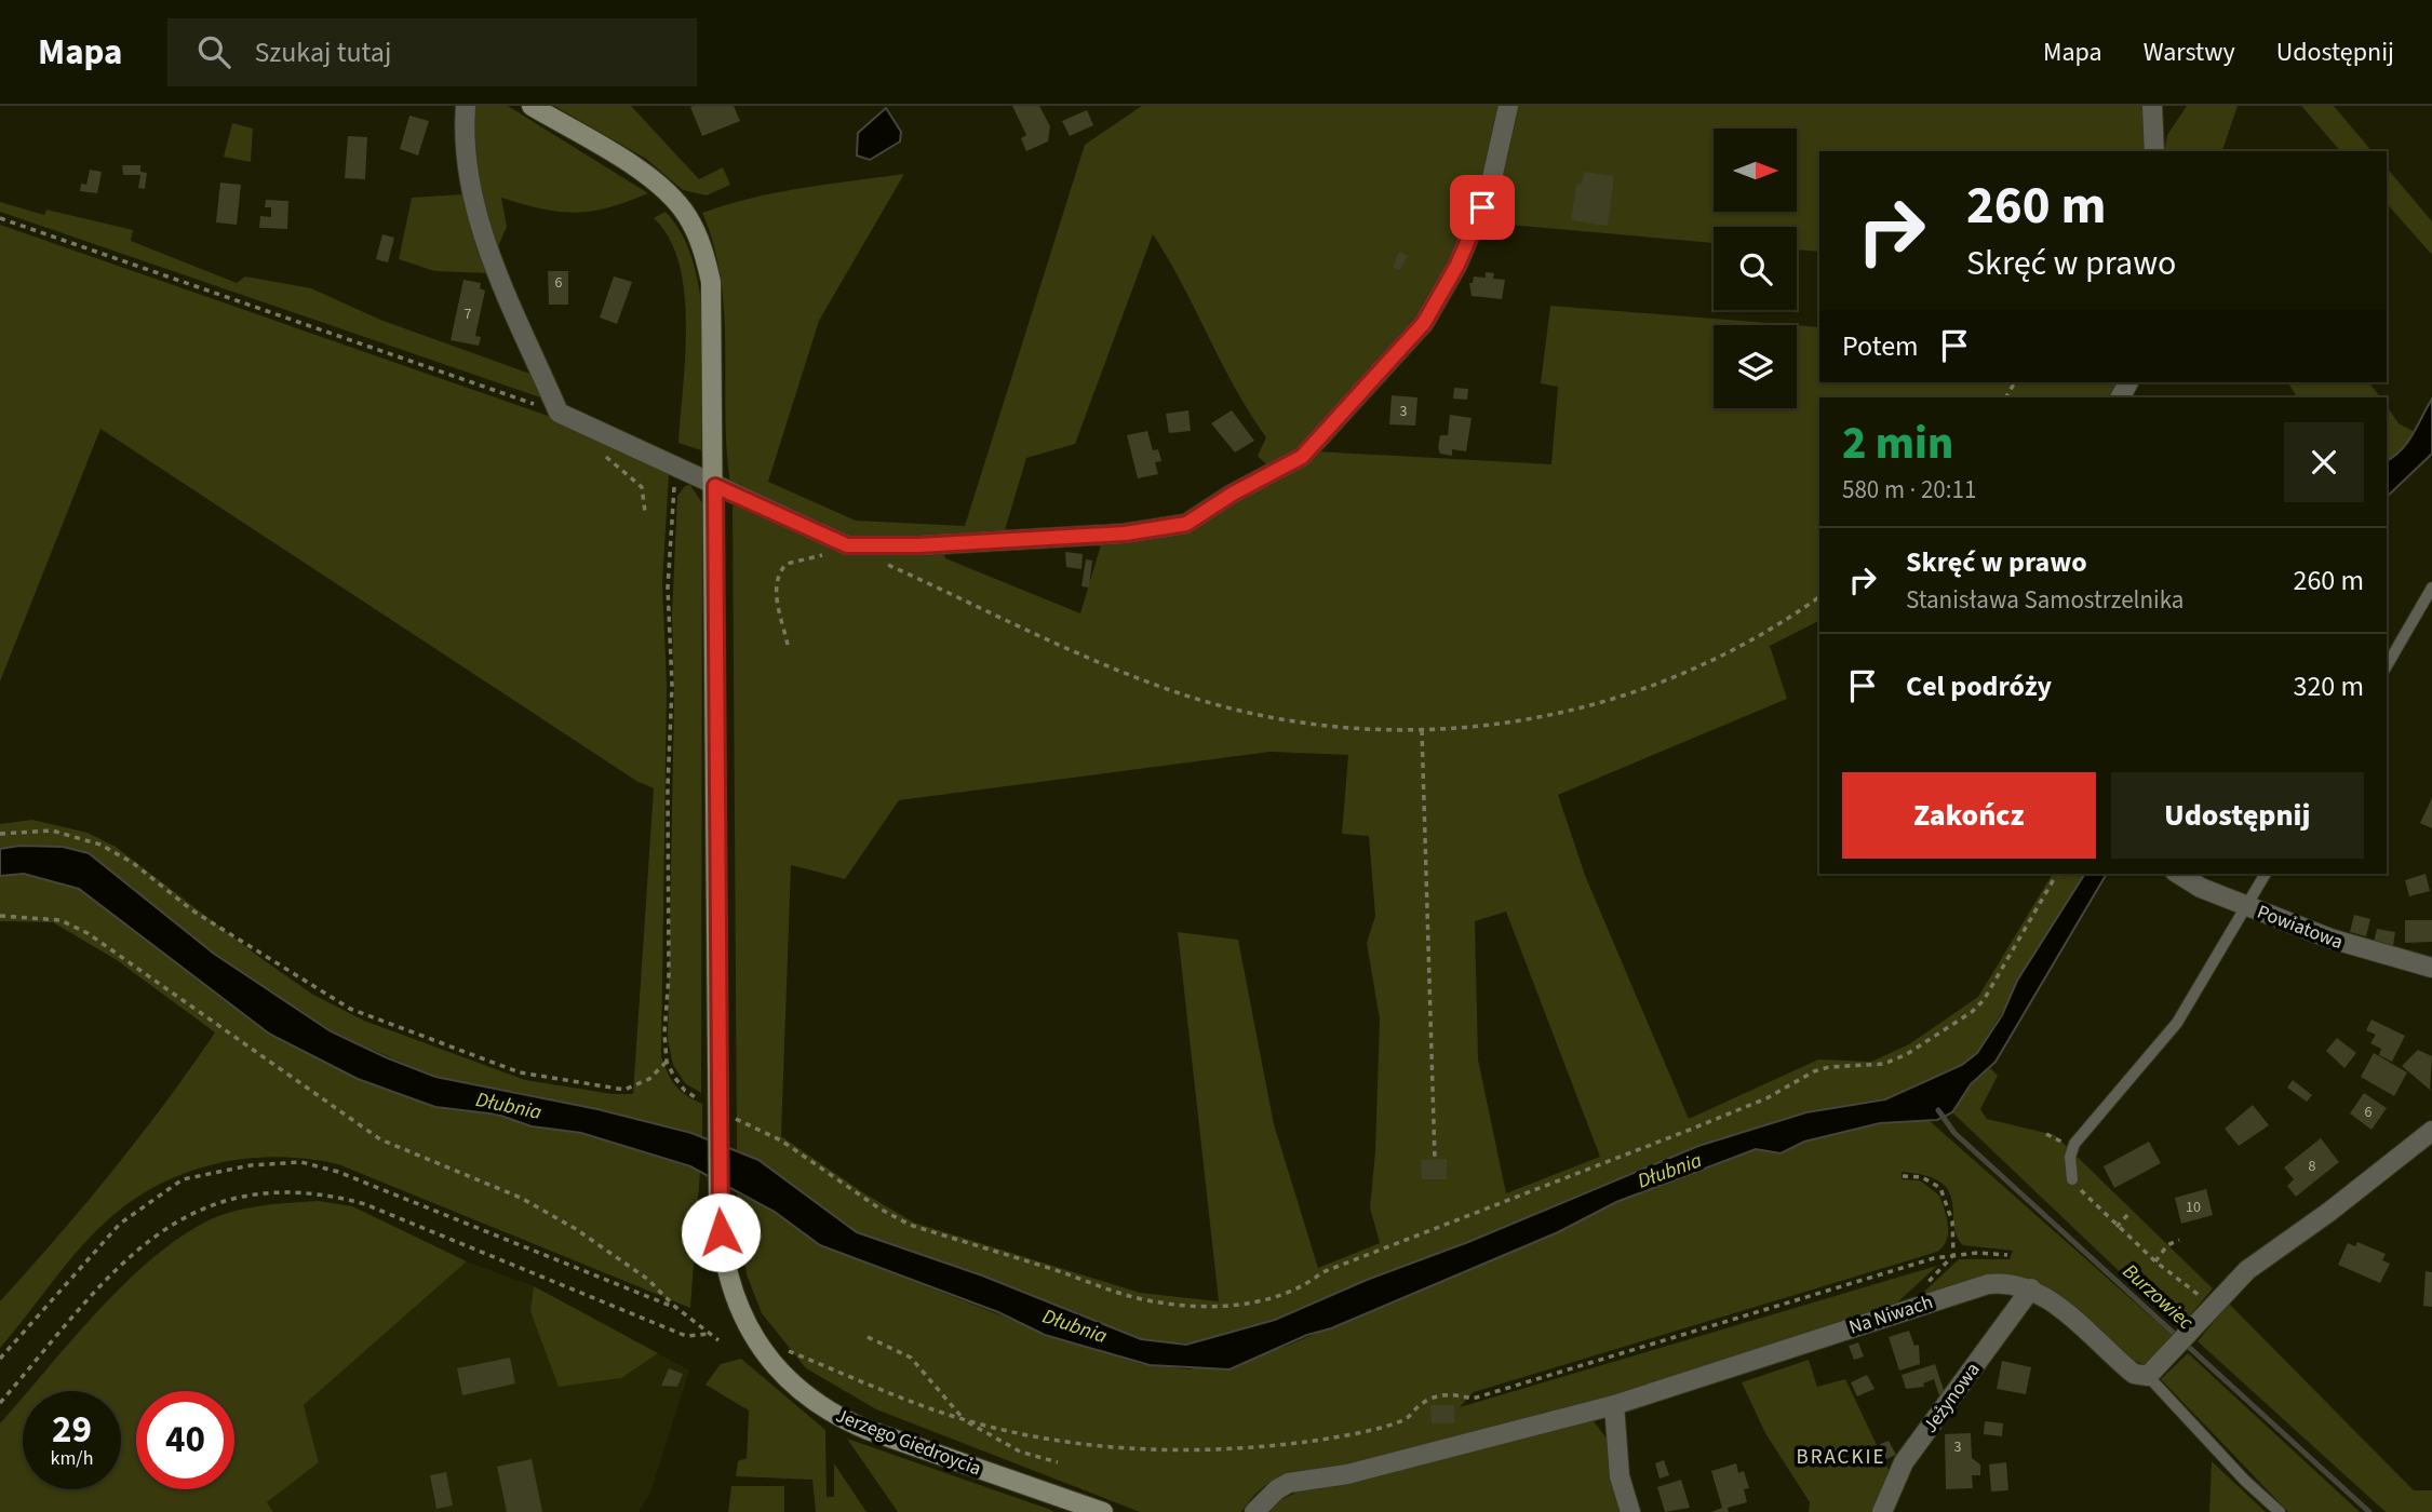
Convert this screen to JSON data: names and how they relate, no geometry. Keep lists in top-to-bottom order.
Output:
{
  "streets": {
    "street": [
      "Powiatowa",
      "Na Niwach",
      "Jeżynowa",
      "Jerzego Giedroycia"
    ]
  },
  "crossings": [
    ["Na Niwach", "Jeżynowa"]
  ],
  "districts": ["BRACKIE"],
  "water": ["Dłubnia", "Burzowiec"],
  "house_numbers": [
    "6",
    "7",
    "3",
    "6",
    "8",
    "10",
    "3"
  ],
  "north": "right",
  "page": {
    "header": "Mapa",
    "search": "Szukaj tutaj",
    "nav": ["Mapa", "Warstwy", "Udostępnij"],
    "turn": ["260 m", "Skręć w prawo"],
    "then": "Potem",
    "heading": ["2 min", "580 m · 20:11"],
    "list": [
      {
        "name": "Skręć w prawo",
        "note": "Stanisława Samostrzelnika",
        "value": "260 m"
      },
      {
        "name": "Cel podróży",
        "value": "320 m"
      }
    ],
    "buttons": ["Zakończ", "Udostępnij"],
    "speed": "29 km/h",
    "limit": "40"
  }
}
